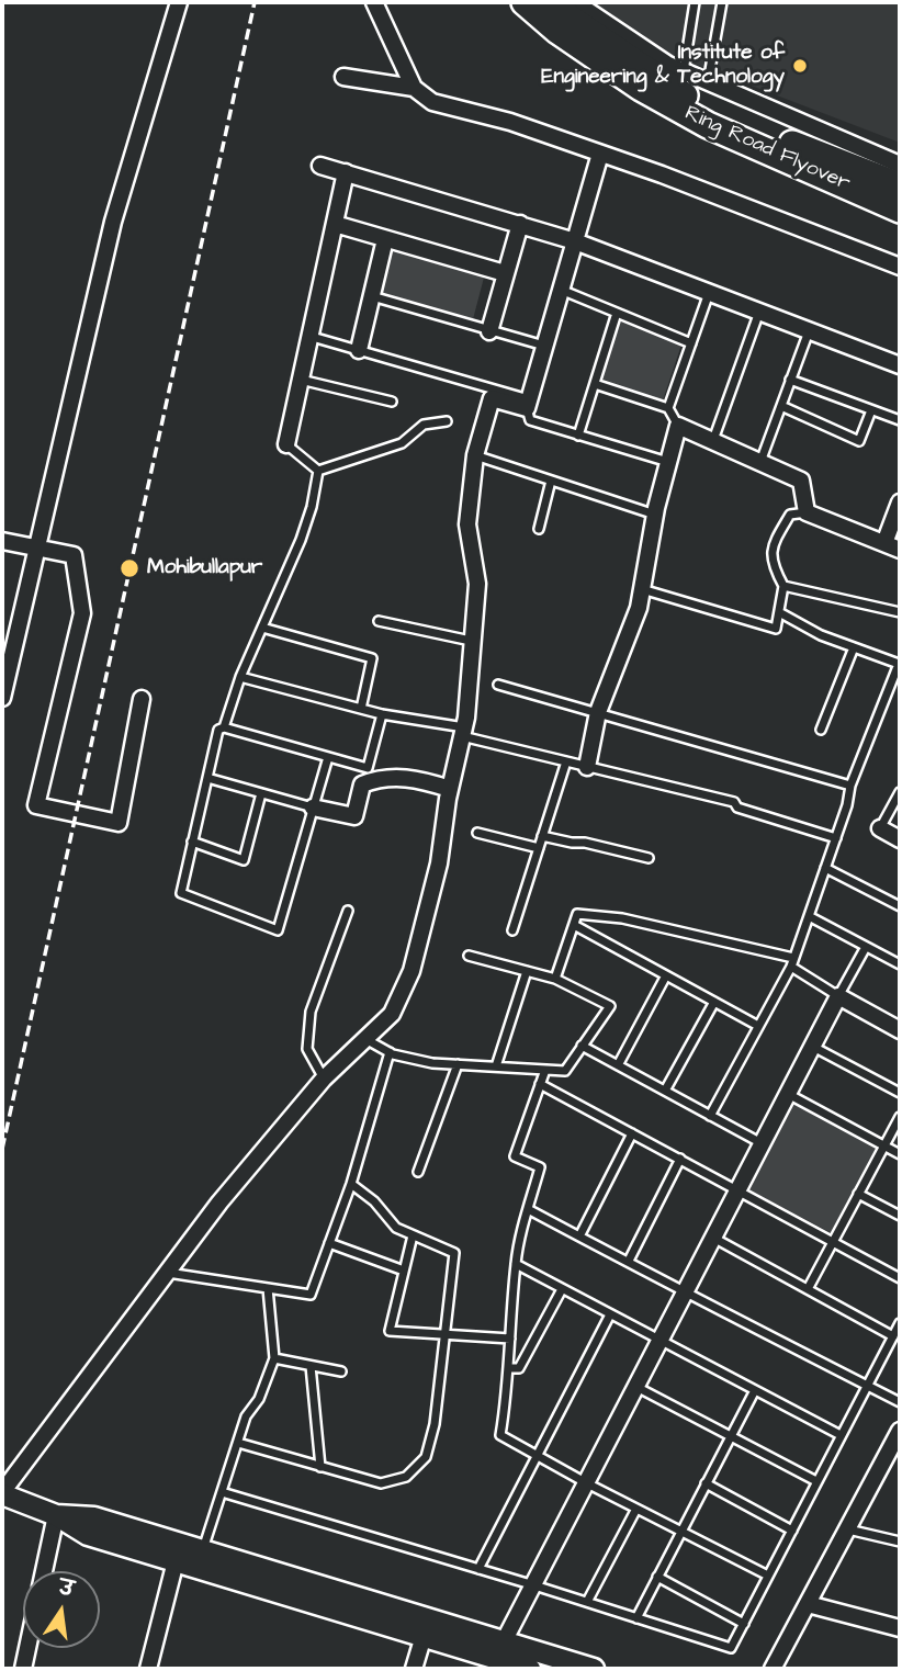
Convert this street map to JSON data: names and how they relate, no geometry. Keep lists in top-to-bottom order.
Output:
{
  "streets": {
    "highway": ["Ring Road Flyover"]
  },
  "places": ["Institute of Engineering & Technology", "Mohibullapur"],
  "north": "top"
}
